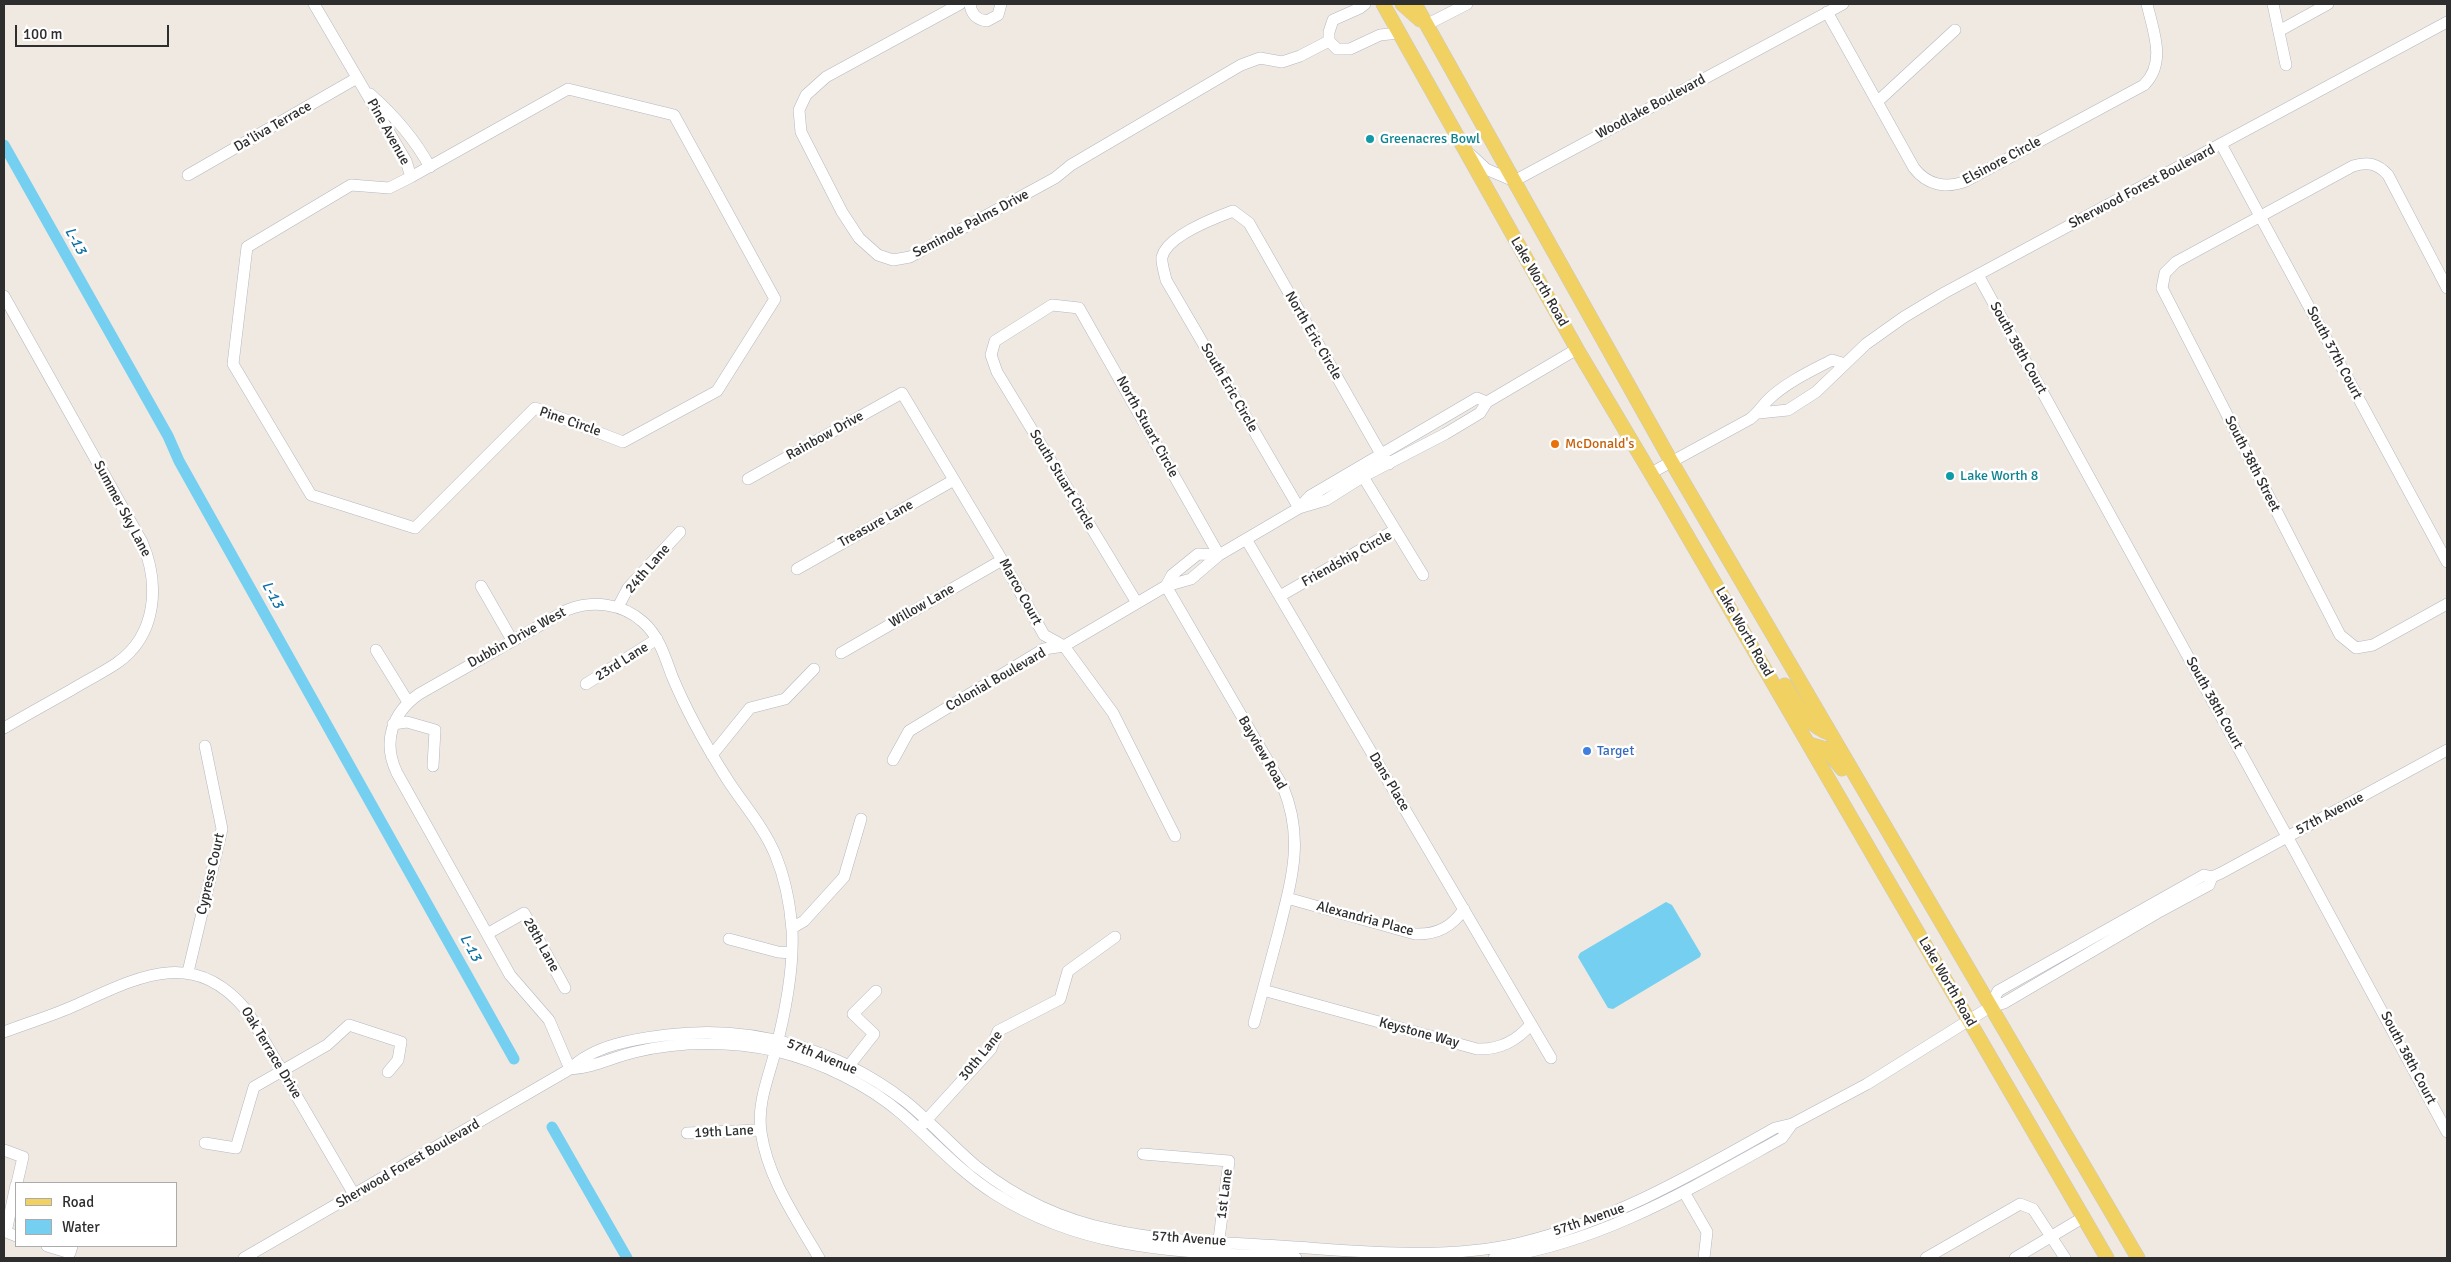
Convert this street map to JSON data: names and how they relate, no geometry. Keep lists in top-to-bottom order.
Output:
{
  "streets": {
    "main road": ["Lake Worth Road"],
    "street": [
      "Woodlake Boulevard",
      "Da'liva Terrace",
      "Pine Avenue",
      "Elsinore Circle",
      "Sherwood Forest Boulevard",
      "Seminole Palms Drive",
      "North Eric Circle",
      "South 38th Court",
      "South 37th Court",
      "South Eric Circle",
      "Pine Circle",
      "North Stuart Circle",
      "Rainbow Drive",
      "South 38th Street",
      "South Stuart Circle",
      "Summer Sky Lane",
      "Treasure Lane",
      "Friendship Circle",
      "24th Lane",
      "Marco Court",
      "Willow Lane",
      "Dubbin Drive West",
      "23rd Lane",
      "Colonial Boulevard",
      "Bayview Road",
      "Dans Place",
      "57th Avenue",
      "Cypress Court",
      "Alexandria Place",
      "28th Lane",
      "Keystone Way",
      "Oak Terrace Drive",
      "30th Lane",
      "19th Lane",
      "1st Lane"
    ]
  },
  "crossings": [
    ["Woodlake Boulevard", "Elsinore Circle"],
    ["Woodlake Boulevard", "Lake Worth Road"],
    ["Da'liva Terrace", "Pine Avenue"],
    ["Pine Avenue", "Pine Circle"],
    ["Sherwood Forest Boulevard", "Lake Worth Road"],
    ["Sherwood Forest Boulevard", "South 38th Court"],
    ["Sherwood Forest Boulevard", "South 37th Court"],
    ["Sherwood Forest Boulevard", "Dubbin Drive West"],
    ["Sherwood Forest Boulevard", "57th Avenue"],
    ["Sherwood Forest Boulevard", "Oak Terrace Drive"],
    ["Lake Worth Road", "57th Avenue"],
    ["North Eric Circle", "South Eric Circle"],
    ["South 38th Court", "57th Avenue"],
    ["South 37th Court", "South 38th Street"],
    ["South Eric Circle", "Colonial Boulevard"],
    ["North Stuart Circle", "South Stuart Circle"],
    ["North Stuart Circle", "Colonial Boulevard"],
    ["Rainbow Drive", "Marco Court"],
    ["South Stuart Circle", "Colonial Boulevard"],
    ["Treasure Lane", "Marco Court"],
    ["Friendship Circle", "Dans Place"],
    ["24th Lane", "Dubbin Drive West"],
    ["Marco Court", "Willow Lane"],
    ["Marco Court", "Colonial Boulevard"],
    ["Dubbin Drive West", "23rd Lane"],
    ["Dubbin Drive West", "57th Avenue"],
    ["Dubbin Drive West", "28th Lane"],
    ["Dubbin Drive West", "19th Lane"],
    ["Colonial Boulevard", "Bayview Road"],
    ["Colonial Boulevard", "Dans Place"],
    ["Bayview Road", "Alexandria Place"],
    ["Bayview Road", "Keystone Way"],
    ["Dans Place", "Alexandria Place"],
    ["Dans Place", "Keystone Way"],
    ["57th Avenue", "30th Lane"],
    ["57th Avenue", "1st Lane"],
    ["Cypress Court", "Oak Terrace Drive"]
  ],
  "water": ["L-13"],
  "places": [
    "Greenacres Bowl",
    "McDonald's",
    "Lake Worth 8",
    "Target"
  ],
  "legend": ["Road", "Water"],
  "scale_bar": "100 m"
}
